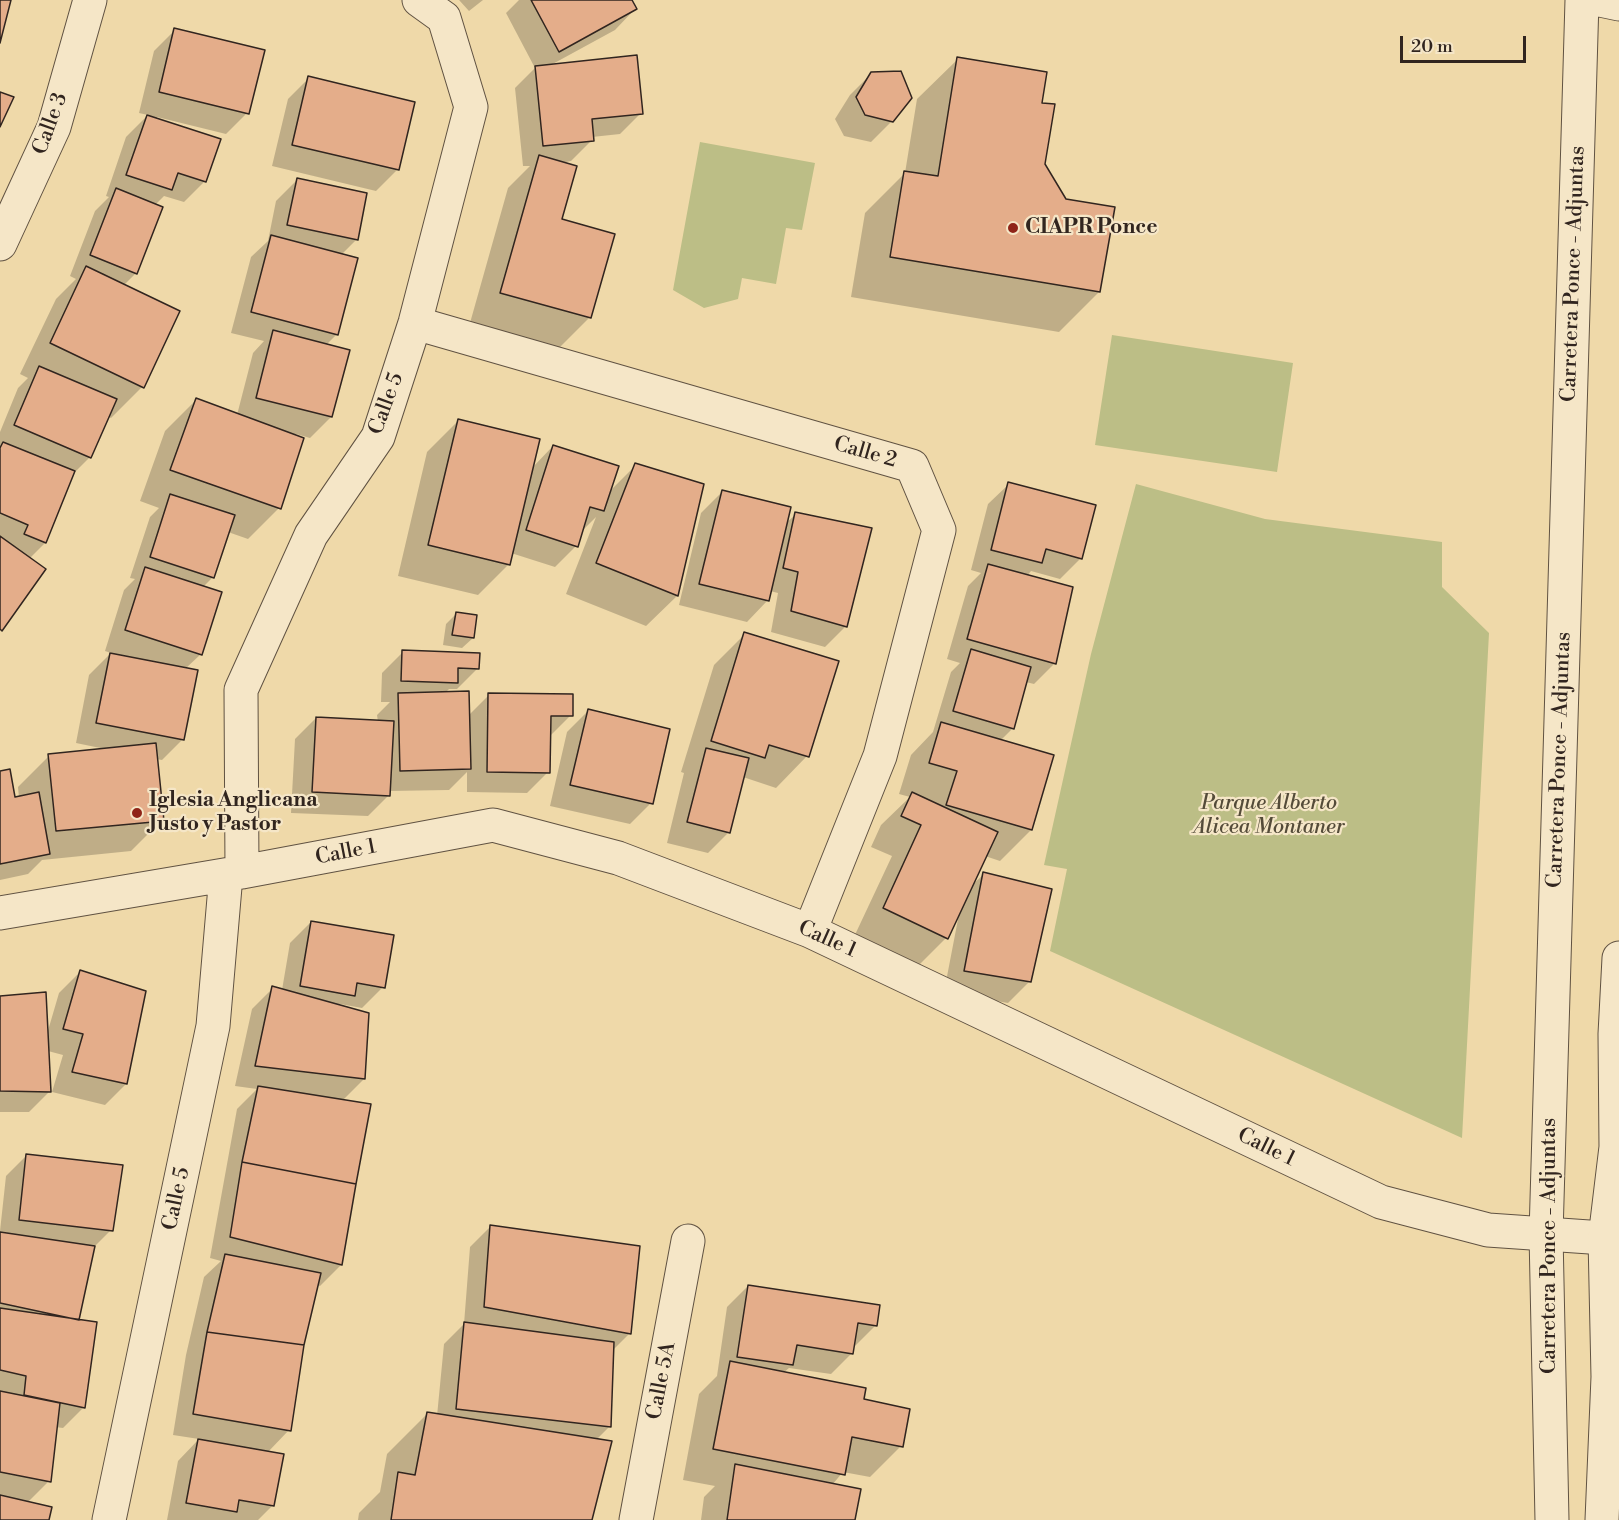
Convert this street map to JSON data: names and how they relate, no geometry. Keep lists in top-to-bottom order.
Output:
{
  "streets": {
    "street": [
      "Calle 3",
      "Carretera Ponce - Adjuntas",
      "Calle 5",
      "Calle 2",
      "Calle 1",
      "Calle 5A"
    ]
  },
  "crossings": [
    ["Carretera Ponce - Adjuntas", "Calle 1"],
    ["Calle 5", "Calle 2"],
    ["Calle 5", "Calle 1"],
    ["Calle 2", "Calle 1"]
  ],
  "parks": ["Parque Alberto Alicea Montaner"],
  "places": ["CIAPR Ponce", "Iglesia Anglicana Justo y Pastor"],
  "scale_bar": "20 m"
}
